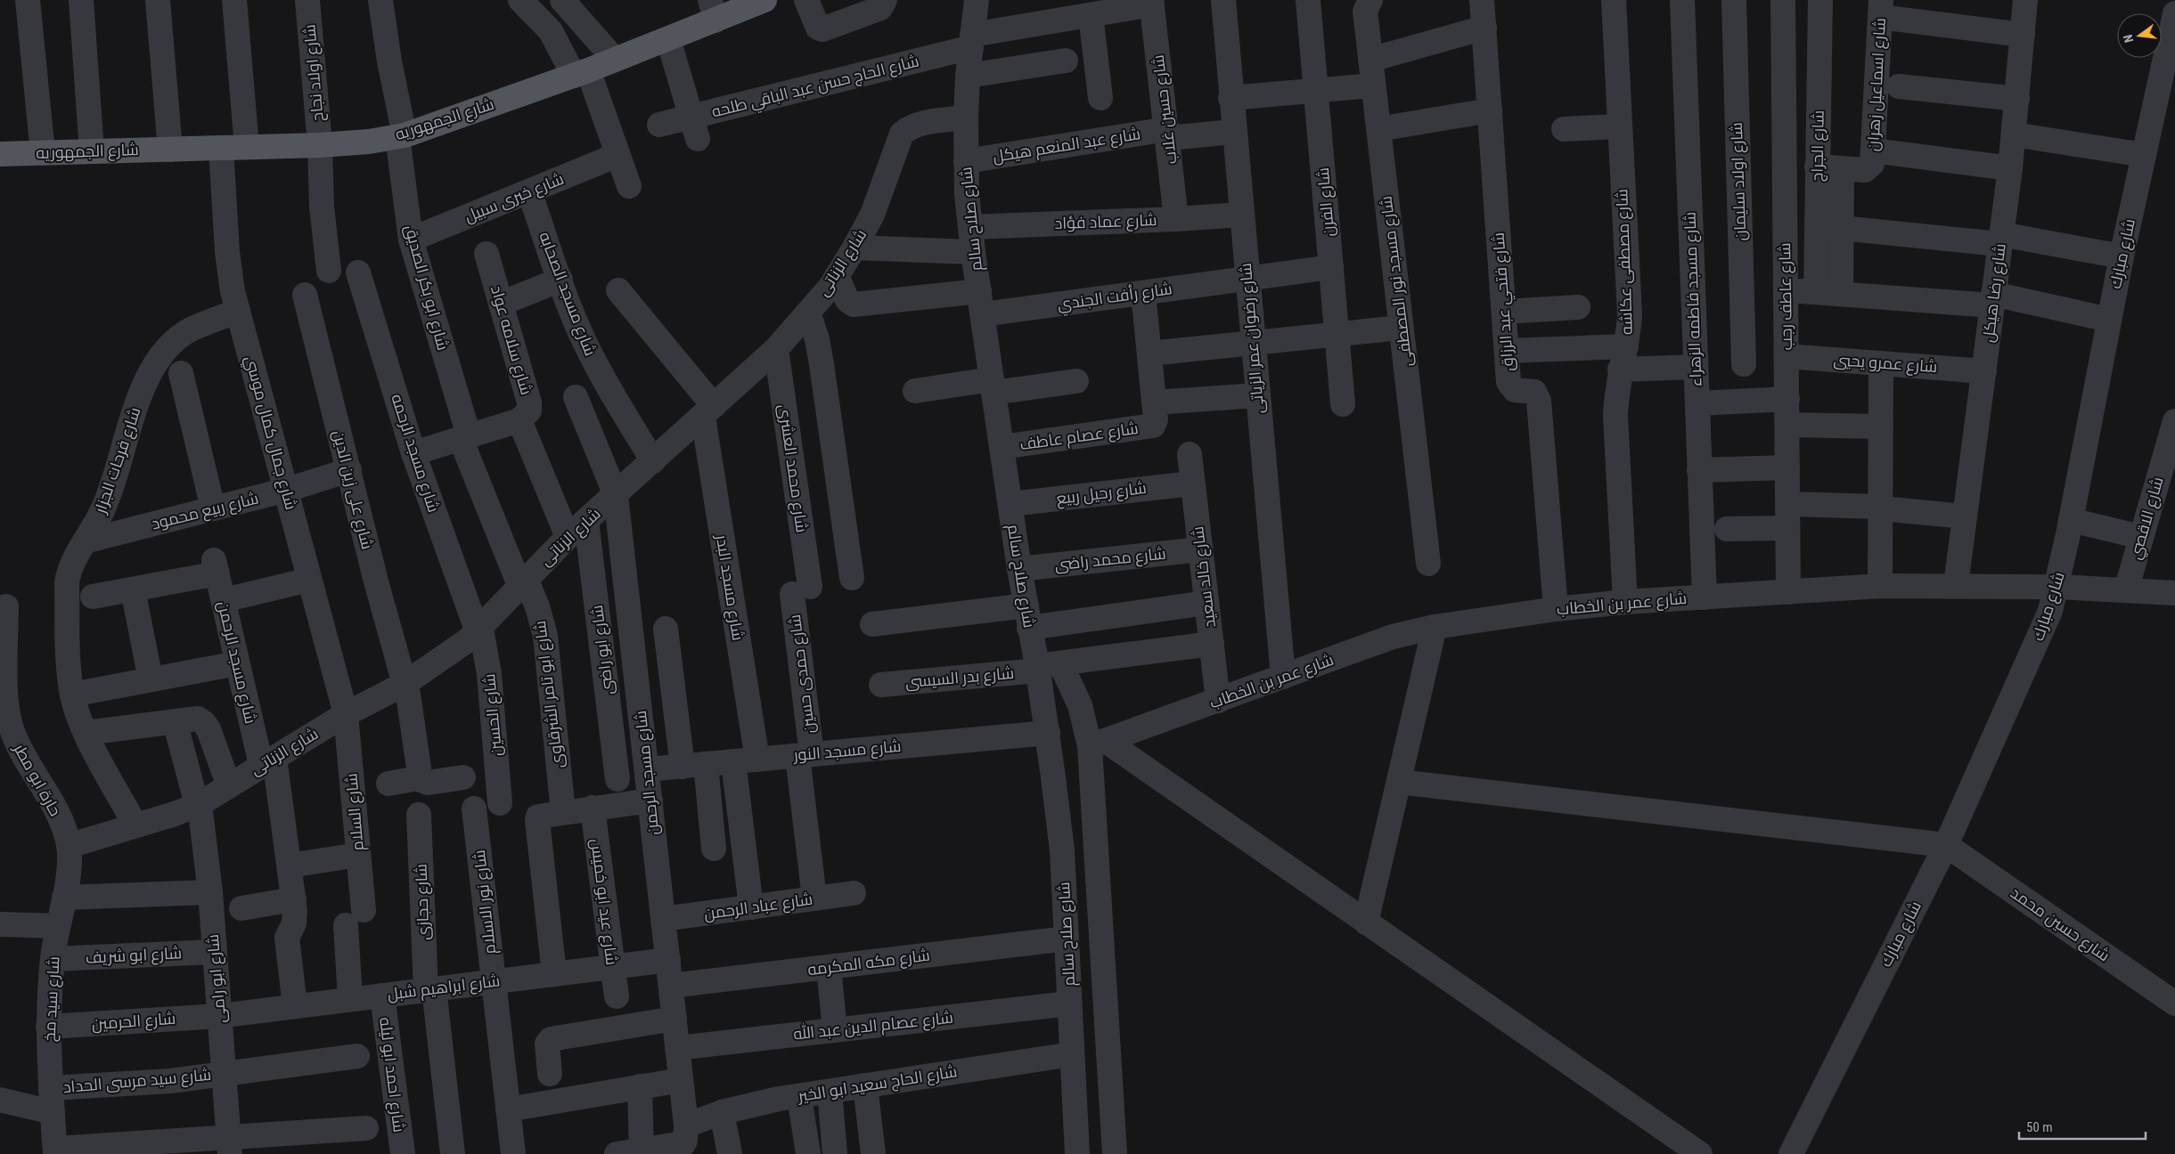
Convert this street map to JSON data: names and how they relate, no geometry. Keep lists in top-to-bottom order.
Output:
{
  "streets": {
    "main road": ["شارع الجمهوريه"],
    "street": [
      "شارع اولاد نجاح",
      "شارع اسماعيل زهران",
      "شارع الحاج حسن عبد الباقي طلحه",
      "شارع حسين غلاب",
      "شارع عبد المنعم هيكل",
      "شارع الجراج",
      "شارع اولاد سليمان",
      "شارع خيرى سبيل",
      "شارع الفرن",
      "شارع صلاح سالم",
      "شارع عماد فؤاد",
      "شارع مبارك",
      "شارع مصطفى عكاشه",
      "شارع الزناتى",
      "شارع مسجد نور المصطفى",
      "شارع ابو بكر الصديق",
      "شارع رضا هيكل",
      "شارع مسجد الصحابه",
      "شارع رأفت الجندي",
      "شارع عاطف رجب",
      "شارع مسجد فاطمه الزهراء",
      "شارع فتحي عبد الرزاق",
      "شارع رضوان عمر الزياتى",
      "شارع سلامه عواد",
      "شارع عمرو يحيي",
      "شارع جمال كمال موسي",
      "شارع عصام عاطف",
      "شارع مسجد الرحمه",
      "شارع فرحات الجزار",
      "شارع محمد العشرى",
      "شارع على زين الدين",
      "شارع رحيل ربيع",
      "شارع ربيع محمود",
      "شارع الاقصي",
      "شارع محمد راضى",
      "شارع خالد سعيد",
      "شارع مسجد البدر",
      "شارع عمر بن الخطاب",
      "شارع ابو راضى",
      "شارع مسجد الرحمن",
      "شارع حمدى حسين",
      "شارع بدر السيسى",
      "شارع ابو تامر الشرقاوى",
      "شارع الحسين",
      "شارع مسجد النور",
      "حارة ابو مطر",
      "شارع السلام",
      "شارع حجازى",
      "شارع نور الاسلام",
      "شارع عيد ابو خميس",
      "شارع عباد الرحمن",
      "شارع حسين محمد",
      "شارع ابو شريف",
      "شارع مكه المكرمه",
      "شارع ابو رامى",
      "شارع ابراهيم شبل",
      "شارع سيد مخ",
      "شارع الحرمين",
      "شارع عصام الدين عبد الله",
      "شارع احمد ابو ليله",
      "شارع سيد مرسى الحداد",
      "شارع الحاج سعيد ابو الخير"
    ]
  },
  "crossings": [
    ["شارع اولاد نجاح", "شارع الجمهوريه"],
    ["شارع اسماعيل زهران", "شارع الجراج"],
    ["شارع الحاج حسن عبد الباقي طلحه", "شارع حسين غلاب"],
    ["شارع الحاج حسن عبد الباقي طلحه", "شارع صلاح سالم"],
    ["شارع حسين غلاب", "شارع عبد المنعم هيكل"],
    ["شارع حسين غلاب", "شارع عماد فؤاد"],
    ["شارع الجمهوريه", "شارع ابو بكر الصديق"],
    ["شارع الجمهوريه", "شارع جمال كمال موسي"],
    ["شارع عبد المنعم هيكل", "شارع صلاح سالم"],
    ["شارع عبد المنعم هيكل", "شارع رضوان عمر الزياتى"],
    ["شارع خيرى سبيل", "شارع ابو بكر الصديق"],
    ["شارع خيرى سبيل", "شارع مسجد الصحابه"],
    ["شارع الفرن", "شارع رأفت الجندي"],
    ["شارع صلاح سالم", "شارع عماد فؤاد"],
    ["شارع صلاح سالم", "شارع الزناتى"],
    ["شارع صلاح سالم", "شارع رأفت الجندي"],
    ["شارع صلاح سالم", "شارع عصام عاطف"],
    ["شارع صلاح سالم", "شارع رحيل ربيع"],
    ["شارع صلاح سالم", "شارع محمد راضى"],
    ["شارع صلاح سالم", "شارع بدر السيسى"],
    ["شارع صلاح سالم", "شارع مسجد النور"],
    ["شارع صلاح سالم", "شارع مكه المكرمه"],
    ["شارع صلاح سالم", "شارع عصام الدين عبد الله"],
    ["شارع صلاح سالم", "شارع الحاج سعيد ابو الخير"],
    ["شارع عماد فؤاد", "شارع رضوان عمر الزياتى"],
    ["شارع مبارك", "شارع عمر بن الخطاب"],
    ["شارع مبارك", "شارع حسين محمد"],
    ["شارع مصطفى عكاشه", "شارع عمر بن الخطاب"],
    ["شارع الزناتى", "شارع ابو بكر الصديق"],
    ["شارع الزناتى", "شارع مسجد الصحابه"],
    ["شارع الزناتى", "شارع رأفت الجندي"],
    ["شارع الزناتى", "شارع جمال كمال موسي"],
    ["شارع الزناتى", "شارع مسجد الرحمه"],
    ["شارع الزناتى", "شارع فرحات الجزار"],
    ["شارع الزناتى", "شارع محمد العشرى"],
    ["شارع الزناتى", "شارع على زين الدين"],
    ["شارع الزناتى", "شارع مسجد البدر"],
    ["شارع الزناتى", "شارع ابو راضى"],
    ["شارع الزناتى", "شارع مسجد الرحمن"],
    ["شارع الزناتى", "شارع ابو تامر الشرقاوى"],
    ["شارع الزناتى", "شارع الحسين"],
    ["شارع الزناتى", "حارة ابو مطر"],
    ["شارع الزناتى", "شارع السلام"],
    ["شارع الزناتى", "شارع ابو رامى"],
    ["شارع الزناتى", "شارع سيد مخ"],
    ["شارع ابو بكر الصديق", "شارع سلامه عواد"],
    ["شارع ابو بكر الصديق", "شارع ابو تامر الشرقاوى"],
    ["شارع رضا هيكل", "شارع عمرو يحيي"],
    ["شارع رضا هيكل", "شارع عمر بن الخطاب"],
    ["شارع رأفت الجندي", "شارع رضوان عمر الزياتى"],
    ["شارع عاطف رجب", "شارع عمرو يحيي"],
    ["شارع عاطف رجب", "شارع عمر بن الخطاب"],
    ["شارع مسجد فاطمه الزهراء", "شارع عمر بن الخطاب"],
    ["شارع فتحي عبد الرزاق", "شارع عمر بن الخطاب"],
    ["شارع رضوان عمر الزياتى", "شارع عصام عاطف"],
    ["شارع رضوان عمر الزياتى", "شارع عمر بن الخطاب"],
    ["شارع سلامه عواد", "شارع مسجد الرحمه"],
    ["شارع جمال كمال موسي", "شارع فرحات الجزار"],
    ["شارع جمال كمال موسي", "شارع ربيع محمود"],
    ["شارع جمال كمال موسي", "شارع السلام"],
    ["شارع مسجد الرحمه", "شارع الحسين"],
    ["شارع فرحات الجزار", "شارع ربيع محمود"],
    ["شارع محمد العشرى", "شارع حمدى حسين"],
    ["شارع على زين الدين", "شارع ربيع محمود"],
    ["شارع رحيل ربيع", "شارع خالد سعيد"],
    ["شارع الاقصي", "شارع عمر بن الخطاب"],
    ["شارع محمد راضى", "شارع خالد سعيد"],
    ["شارع خالد سعيد", "شارع عمر بن الخطاب"],
    ["شارع خالد سعيد", "شارع بدر السيسى"],
    ["شارع مسجد البدر", "شارع مسجد النور"],
    ["شارع مسجد البدر", "شارع عباد الرحمن"],
    ["شارع مسجد الرحمن", "شارع مسجد النور"],
    ["شارع مسجد الرحمن", "شارع عباد الرحمن"],
    ["شارع مسجد الرحمن", "شارع مكه المكرمه"],
    ["شارع مسجد الرحمن", "شارع ابراهيم شبل"],
    ["شارع مسجد الرحمن", "شارع عصام الدين عبد الله"],
    ["شارع مسجد الرحمن", "شارع الحاج سعيد ابو الخير"],
    ["شارع حمدى حسين", "شارع مسجد النور"],
    ["شارع حمدى حسين", "شارع عباد الرحمن"],
    ["حارة ابو مطر", "شارع سيد مخ"],
    ["شارع السلام", "شارع ابراهيم شبل"],
    ["شارع حجازى", "شارع ابراهيم شبل"],
    ["شارع نور الاسلام", "شارع ابراهيم شبل"],
    ["شارع عيد ابو خميس", "شارع ابراهيم شبل"],
    ["شارع ابو شريف", "شارع ابو رامى"],
    ["شارع ابو شريف", "شارع سيد مخ"],
    ["شارع ابو رامى", "شارع ابراهيم شبل"],
    ["شارع ابو رامى", "شارع الحرمين"],
    ["شارع ابو رامى", "شارع سيد مرسى الحداد"],
    ["شارع ابراهيم شبل", "شارع الحرمين"],
    ["شارع ابراهيم شبل", "شارع احمد ابو ليله"],
    ["شارع سيد مخ", "شارع الحرمين"],
    ["شارع سيد مخ", "شارع سيد مرسى الحداد"]
  ],
  "scale_bar": "50 m",
  "north": "left"
}
